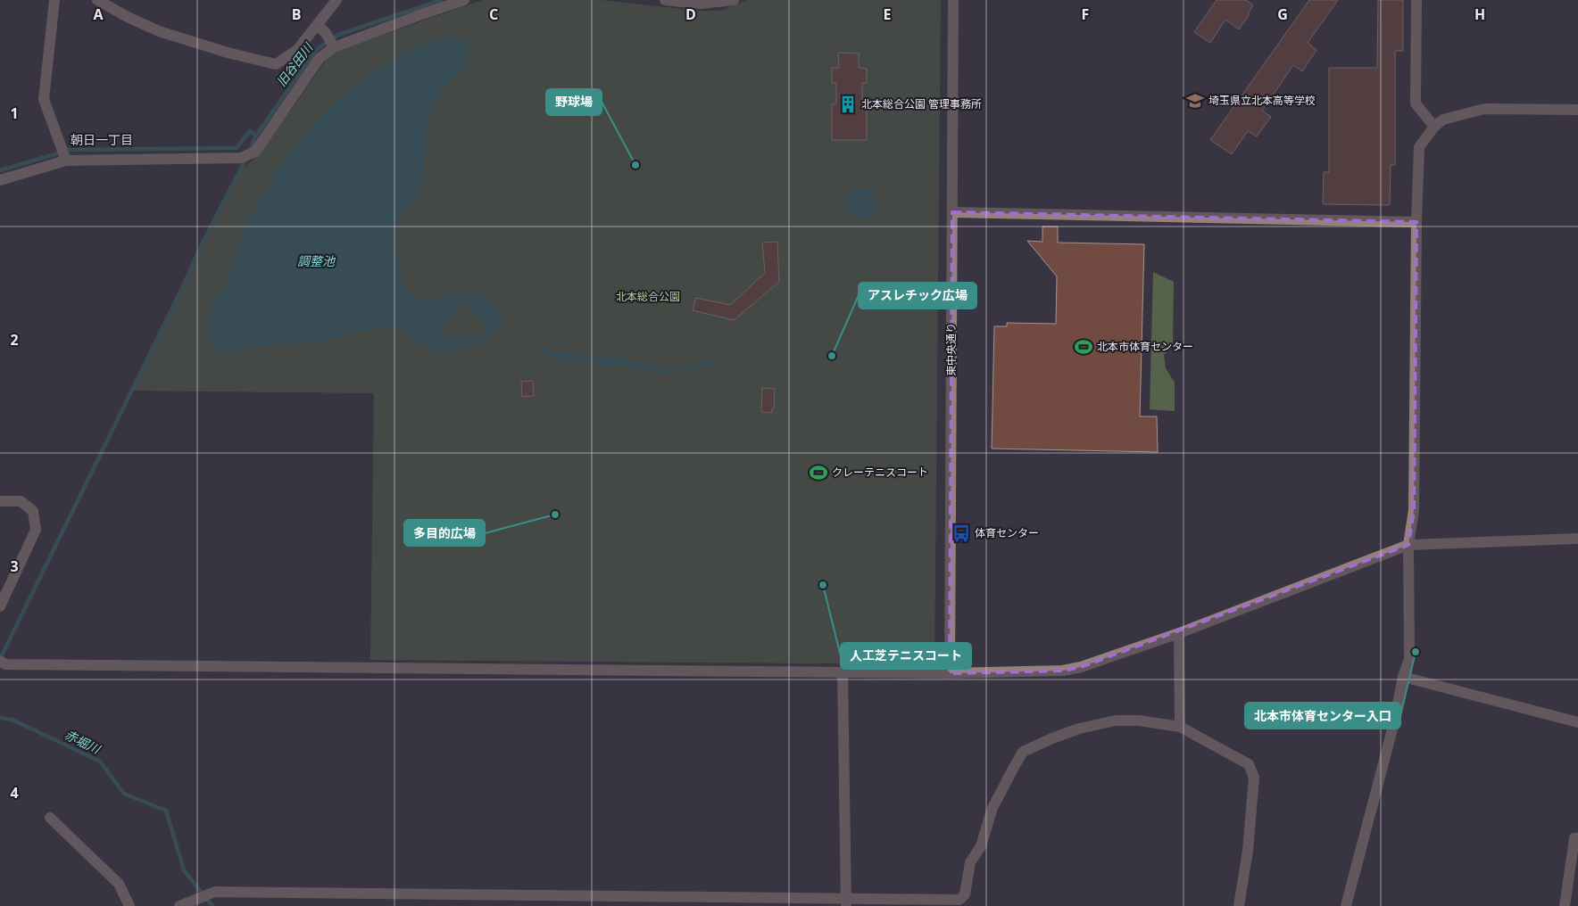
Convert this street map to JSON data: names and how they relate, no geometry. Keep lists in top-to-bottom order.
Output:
{
  "streets": {
    "street": ["東中央通り"]
  },
  "districts": ["朝日一丁目"],
  "water": ["旧谷田川", "調整池", "赤堀川"],
  "parks": ["北本総合公園"],
  "places": {
    "school or university": ["埼玉県立北本高等学校"],
    "building": ["北本総合公園 管理事務所"],
    "other": [
      "野球場",
      "アスレチック広場",
      "多目的広場",
      "人工芝テニスコート",
      "北本市体育センター入口"
    ],
    "sports": ["北本市体育センター", "クレーテニスコート"],
    "bus stop": ["体育センター"]
  },
  "grid": {
    "columns": [
      "A",
      "B",
      "C",
      "D",
      "E",
      "F",
      "G",
      "H"
    ],
    "rows": [
      "1",
      "2",
      "3",
      "4"
    ]
  }
}
